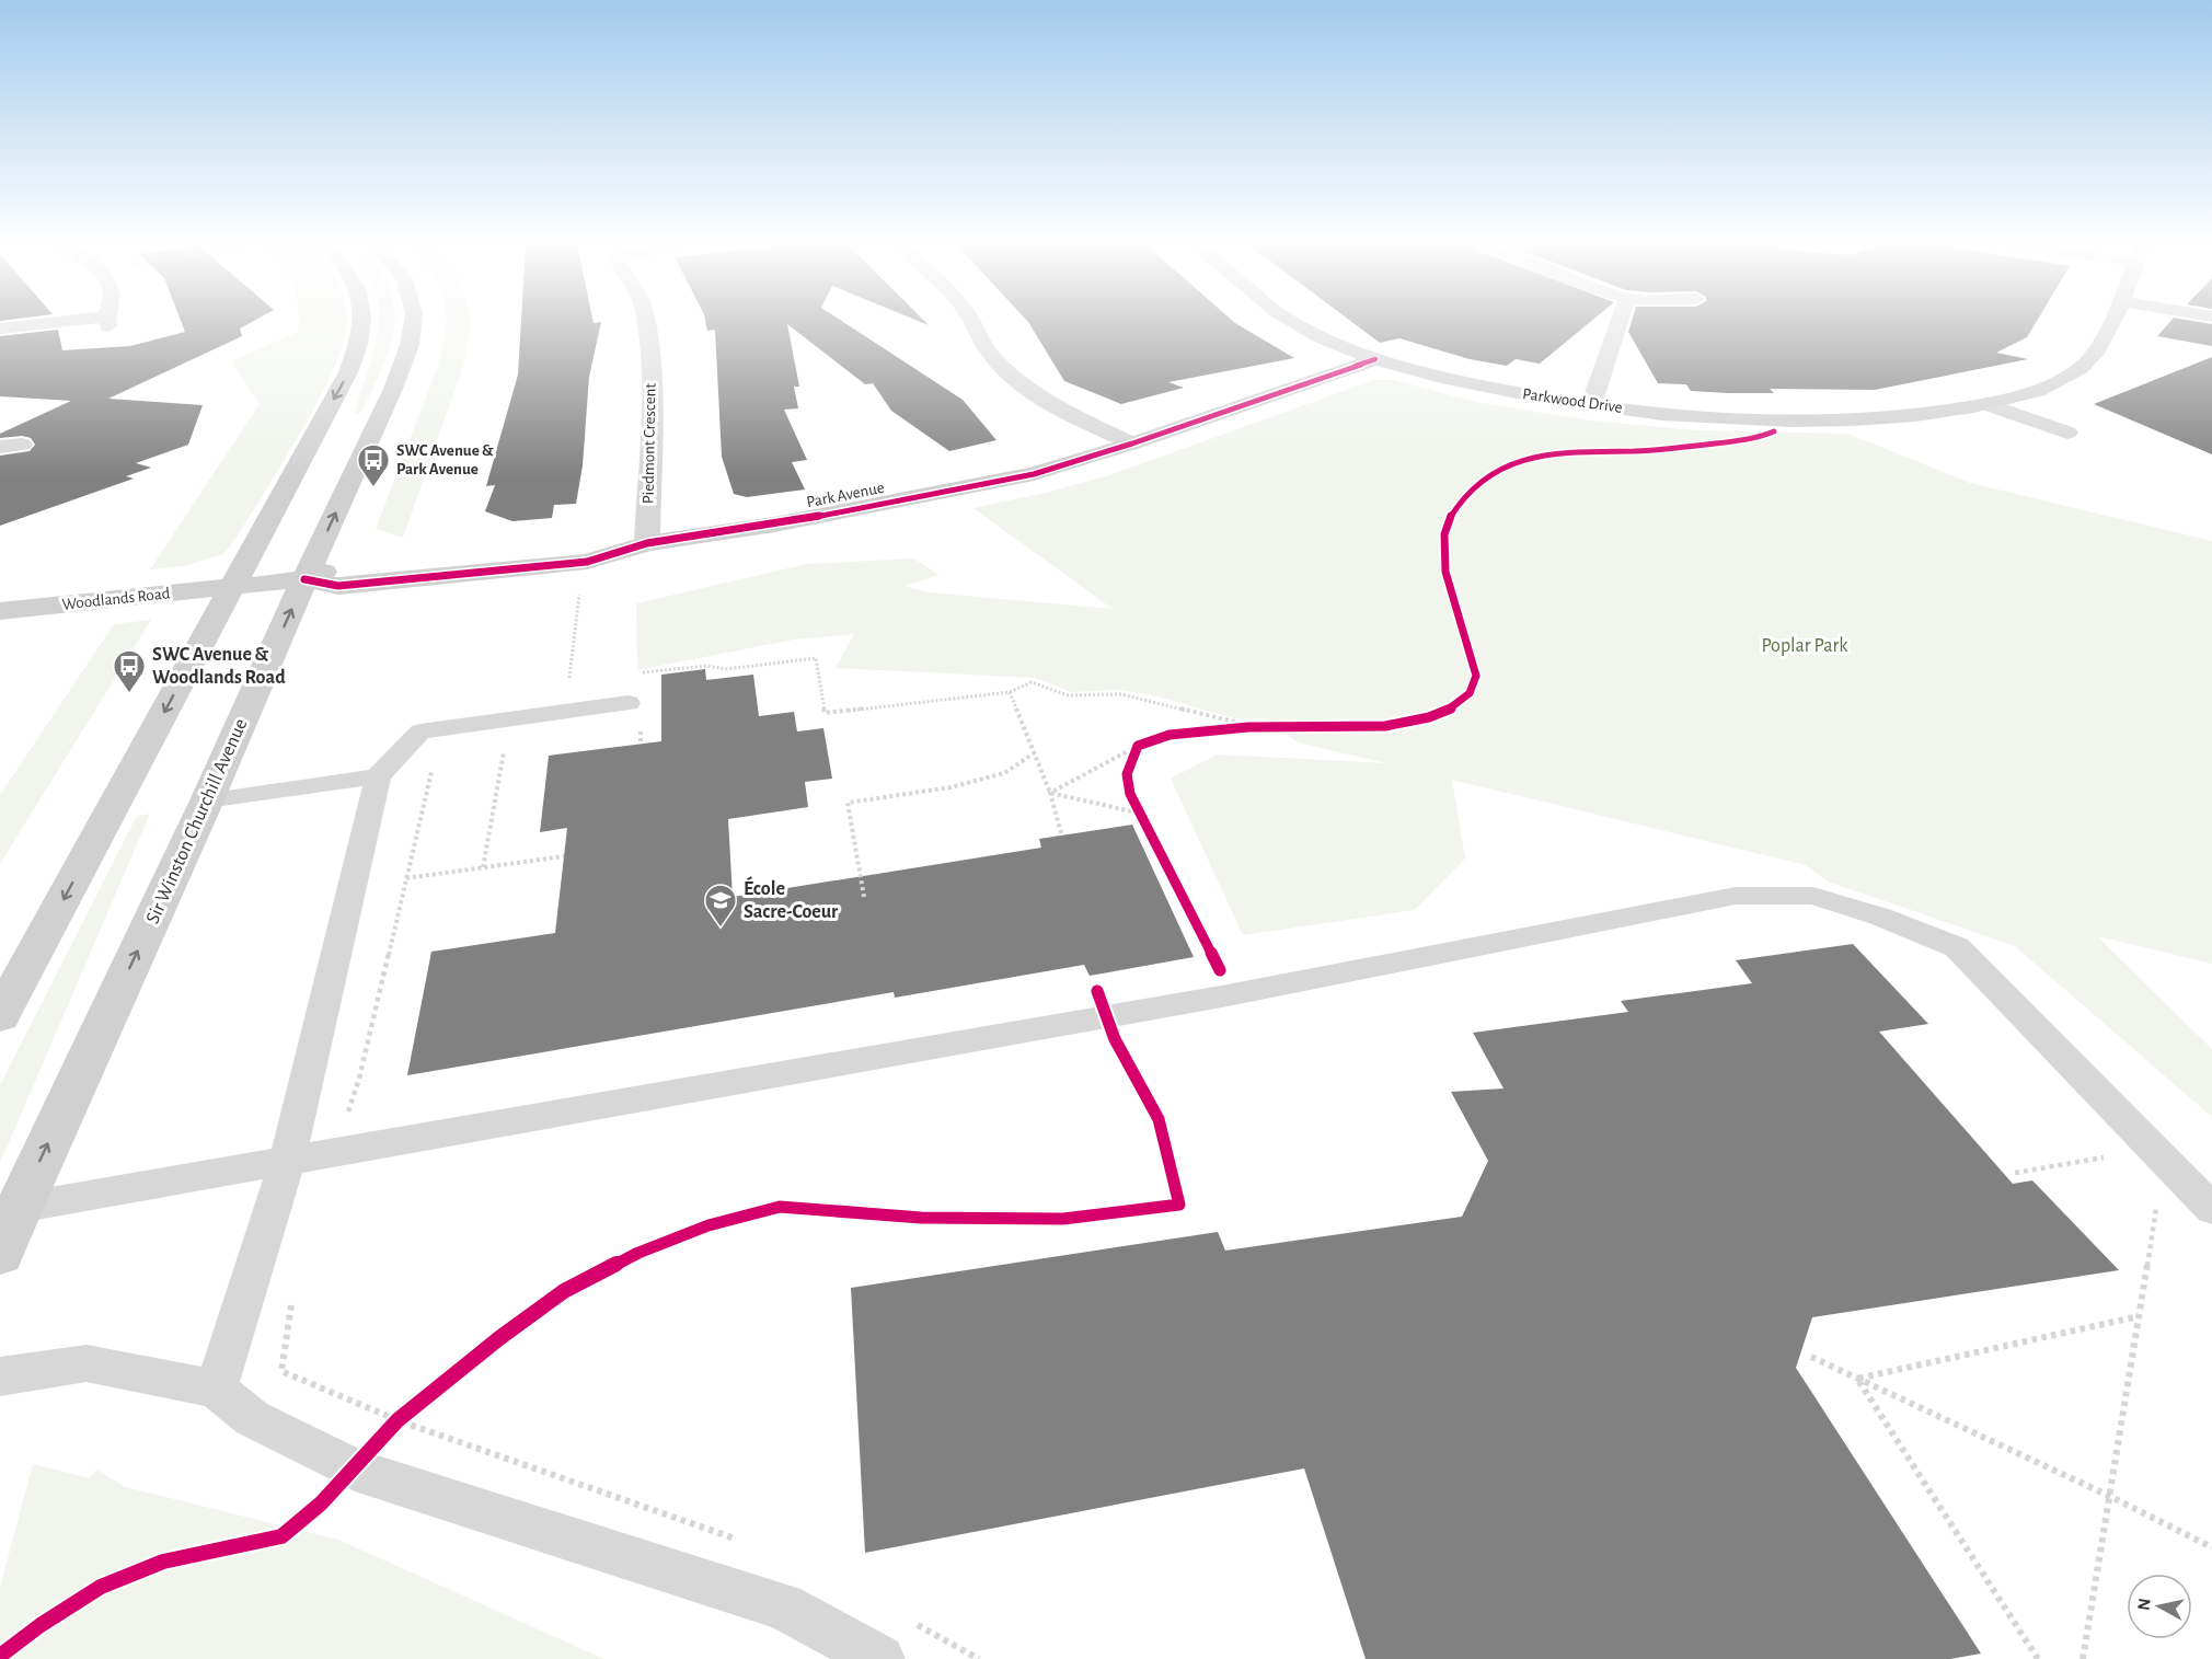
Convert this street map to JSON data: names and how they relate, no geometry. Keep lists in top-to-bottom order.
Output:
{
  "streets": {
    "street": [
      "Parkwood Drive",
      "Piedmont Crescent",
      "Park Avenue",
      "Woodlands Road",
      "Sir Winston Churchill Avenue"
    ]
  },
  "crossings": [
    ["Parkwood Drive", "Park Avenue"],
    ["Piedmont Crescent", "Park Avenue"],
    ["Park Avenue", "Woodlands Road"],
    ["Park Avenue", "Sir Winston Churchill Avenue"]
  ],
  "parks": ["Poplar Park"],
  "places": {
    "bus stop": ["SWC Avenue & Park Avenue", "SWC Avenue & Woodlands Road"],
    "school or university": ["École Sacre-Coeur"]
  },
  "north": "left"
}
